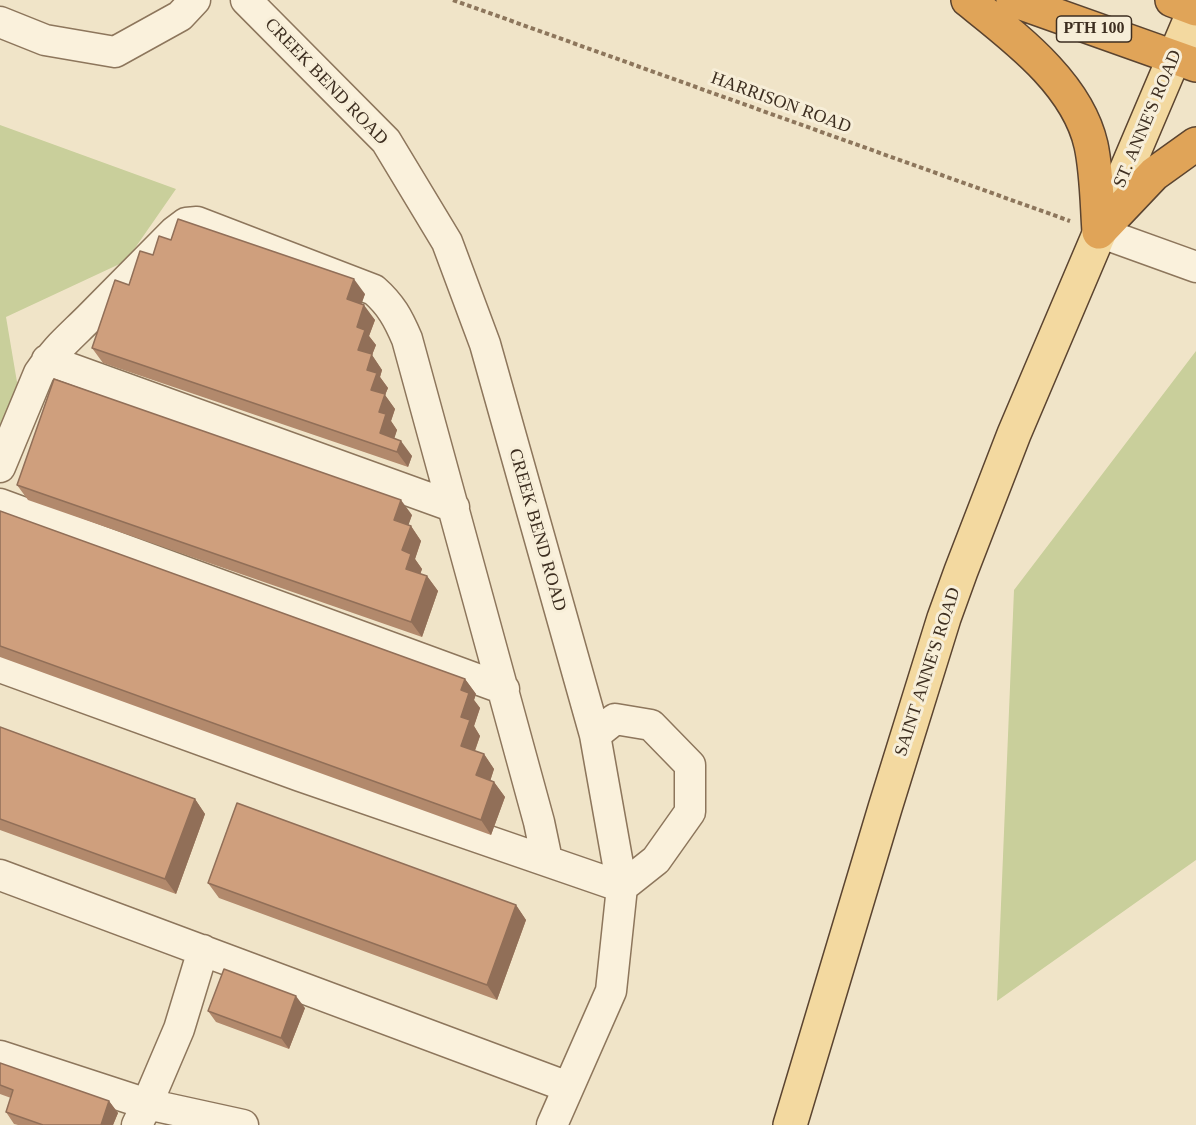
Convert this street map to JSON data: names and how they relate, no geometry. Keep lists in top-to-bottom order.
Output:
{
  "streets": {
    "highway": ["PTH 100"],
    "main road": ["ST. ANNE'S ROAD", "SAINT ANNE'S ROAD"],
    "street": ["CREEK BEND ROAD"],
    "path": ["HARRISON ROAD"]
  },
  "crossings": [
    ["PTH 100", "ST. ANNE'S ROAD"],
    ["HARRISON ROAD", "ST. ANNE'S ROAD"],
    ["HARRISON ROAD", "SAINT ANNE'S ROAD"],
    ["ST. ANNE'S ROAD", "SAINT ANNE'S ROAD"]
  ]
}
